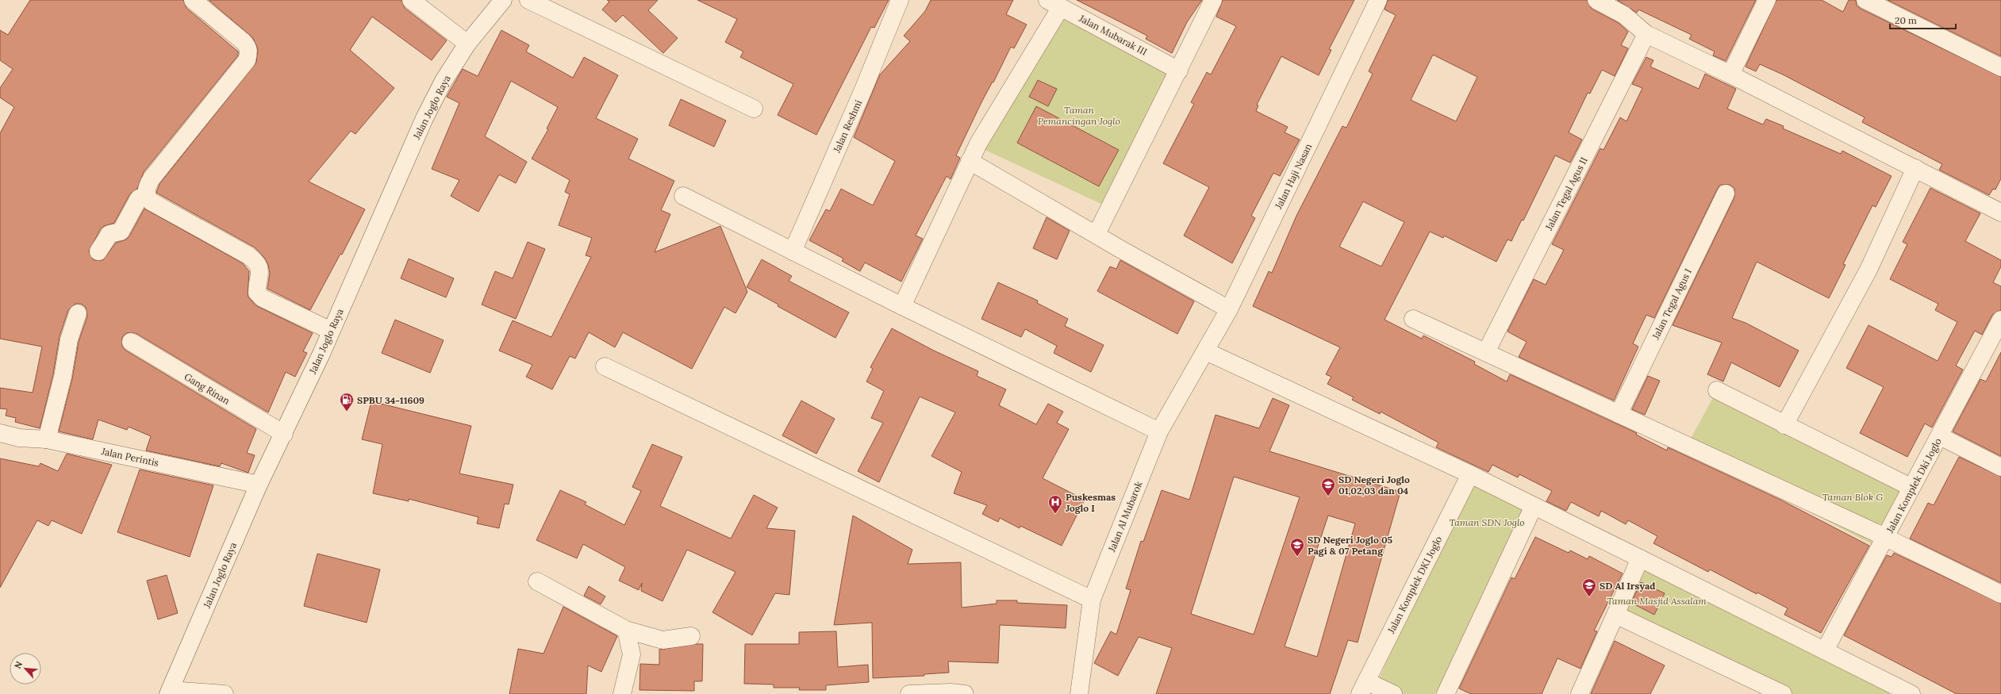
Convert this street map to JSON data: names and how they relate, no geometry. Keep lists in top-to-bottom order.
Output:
{
  "streets": {
    "street": [
      "Jalan Mubarak III",
      "Jalan Joglo Raya",
      "Jalan Reshmi",
      "Jalan Haji Nasan",
      "Jalan Tegal Agus II",
      "Jalan Tegal Agus I",
      "Gang Rinan",
      "Jalan Perintis",
      "Jalan Komplek Dki Joglo",
      "Jalan Al Mubarok",
      "Jalan Komplek DKI Joglo"
    ]
  },
  "crossings": [
    ["Jalan Joglo Raya", "Gang Rinan"],
    ["Jalan Joglo Raya", "Jalan Perintis"],
    ["Jalan Haji Nasan", "Jalan Al Mubarok"]
  ],
  "parks": [
    "Taman Pemancingan Joglo",
    "Taman Blok G",
    "Taman SDN Joglo",
    "Taman Masjid Assalam"
  ],
  "places": {
    "fuel station": ["SPBU 34-11609"],
    "school or university": ["SD Negeri Joglo 01,02,03 dan 04", "SD Negeri Joglo 05 Pagi & 07 Petang", "SD Al Irsyad"],
    "hospital": ["Puskesmas Joglo I"]
  },
  "scale_bar": "20 m",
  "north": "top left"
}
